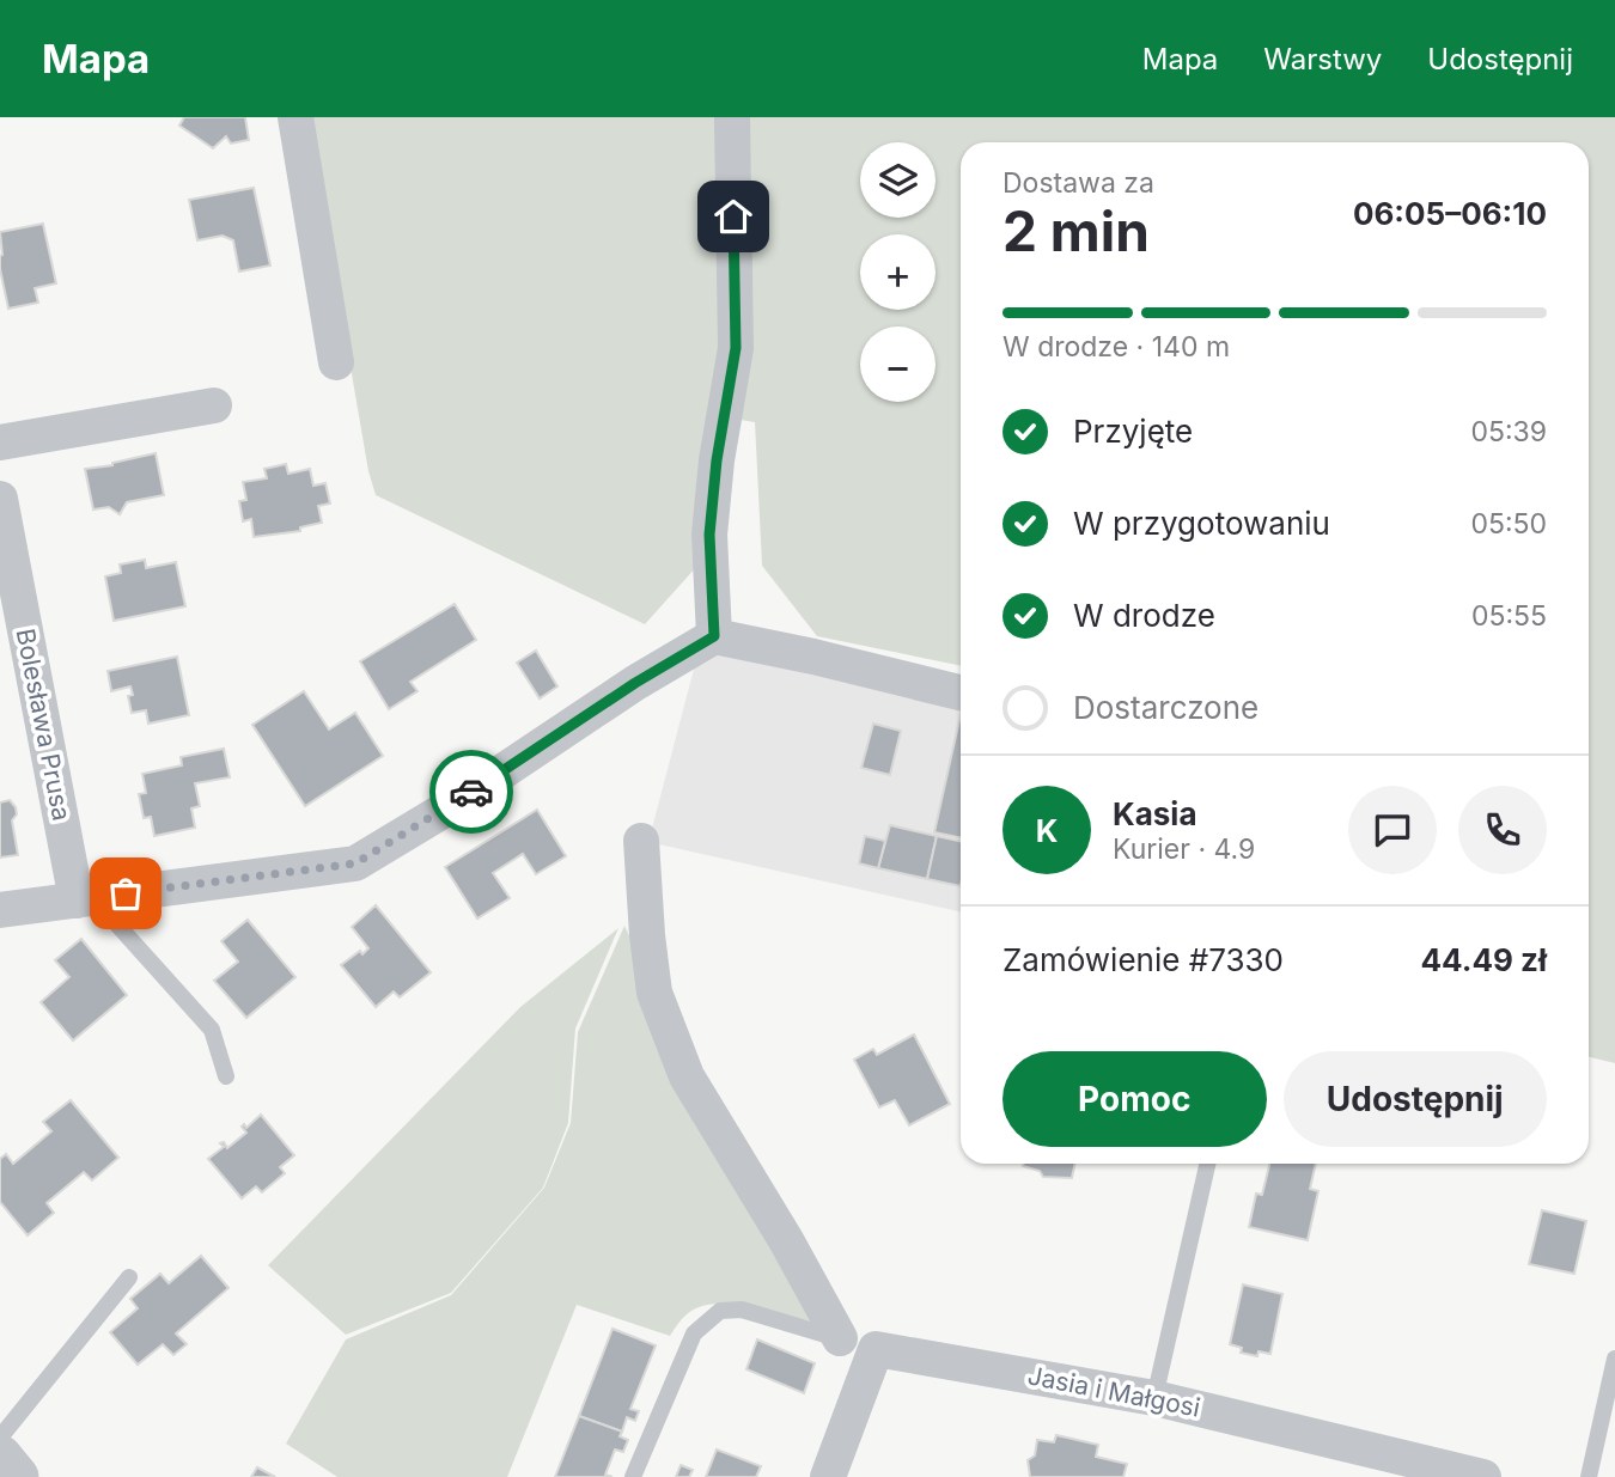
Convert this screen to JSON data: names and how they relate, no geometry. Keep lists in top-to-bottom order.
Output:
{
  "streets": {
    "street": ["Bolesława Prusa", "Jasia i Małgosi"]
  },
  "page": {
    "header": "Mapa",
    "nav": ["Mapa", "Warstwy", "Udostępnij"],
    "map_buttons": ["+", "−"],
    "heading": ["2 min", "Dostawa za", "06:05–06:10"],
    "panel": [
      "Kasia",
      "Kurier · 4.9",
      "Zamówienie #7330",
      "44.49 zł"
    ],
    "bar": "W drodze · 140 m",
    "list": [
      ["Przyjęte", "05:39"],
      ["W przygotowaniu", "05:50"],
      ["W drodze", "05:55"],
      "Dostarczone"
    ],
    "round": "K",
    "buttons": ["Pomoc", "Udostępnij"]
  }
}
